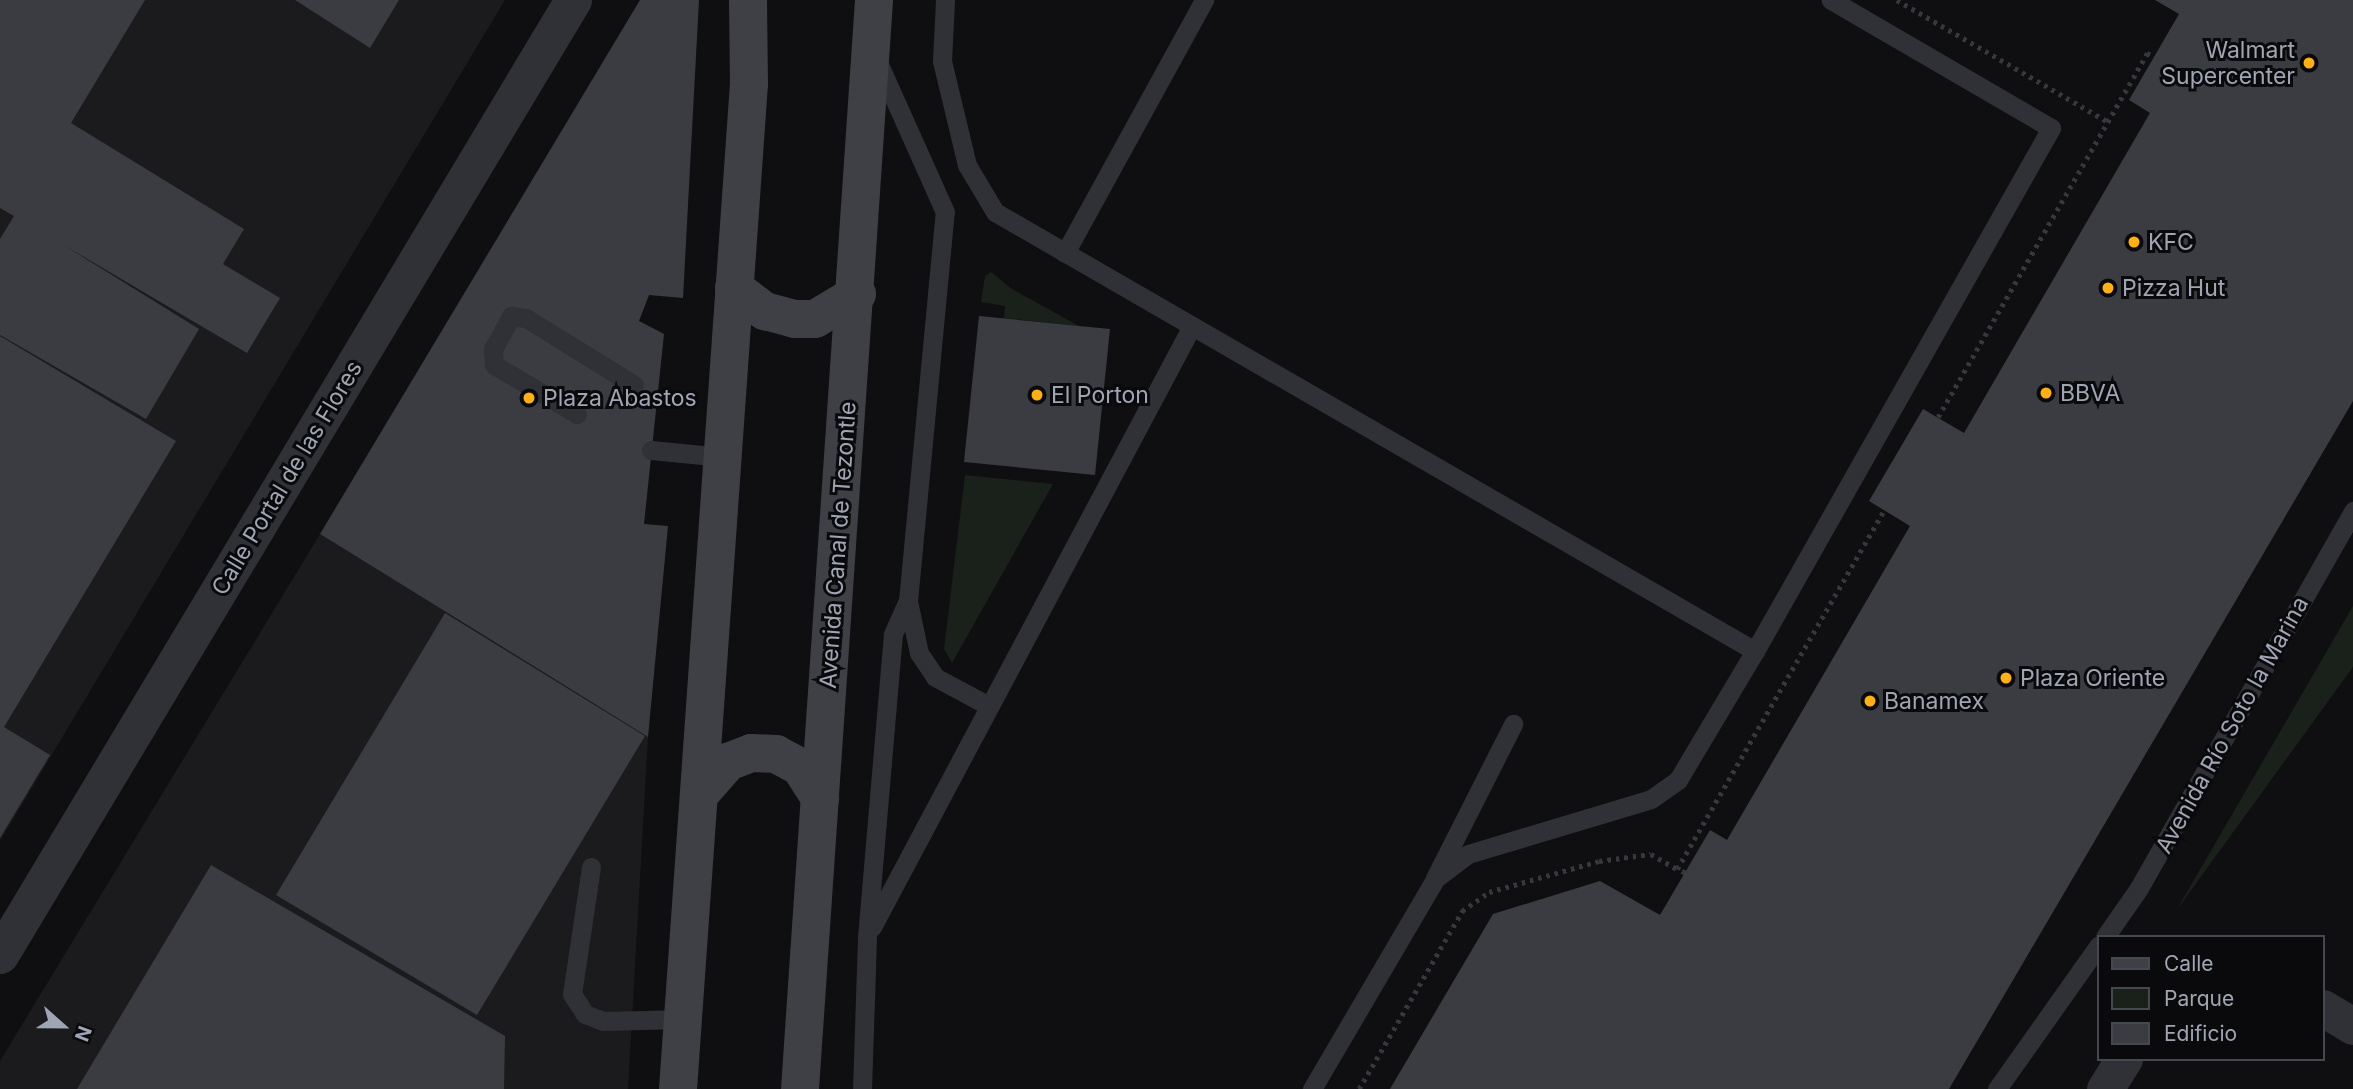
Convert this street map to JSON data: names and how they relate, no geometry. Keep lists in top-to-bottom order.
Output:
{
  "streets": {
    "main road": ["Avenida Canal de Tezontle"],
    "street": ["Calle Portal de las Flores"],
    "lane": ["Avenida Río Soto la Marina"]
  },
  "places": [
    "Walmart Supercenter",
    "KFC",
    "Pizza Hut",
    "BBVA",
    "El Porton",
    "Plaza Abastos",
    "Plaza Oriente",
    "Banamex"
  ],
  "legend": ["Calle", "Parque", "Edificio"],
  "north": "right"
}
